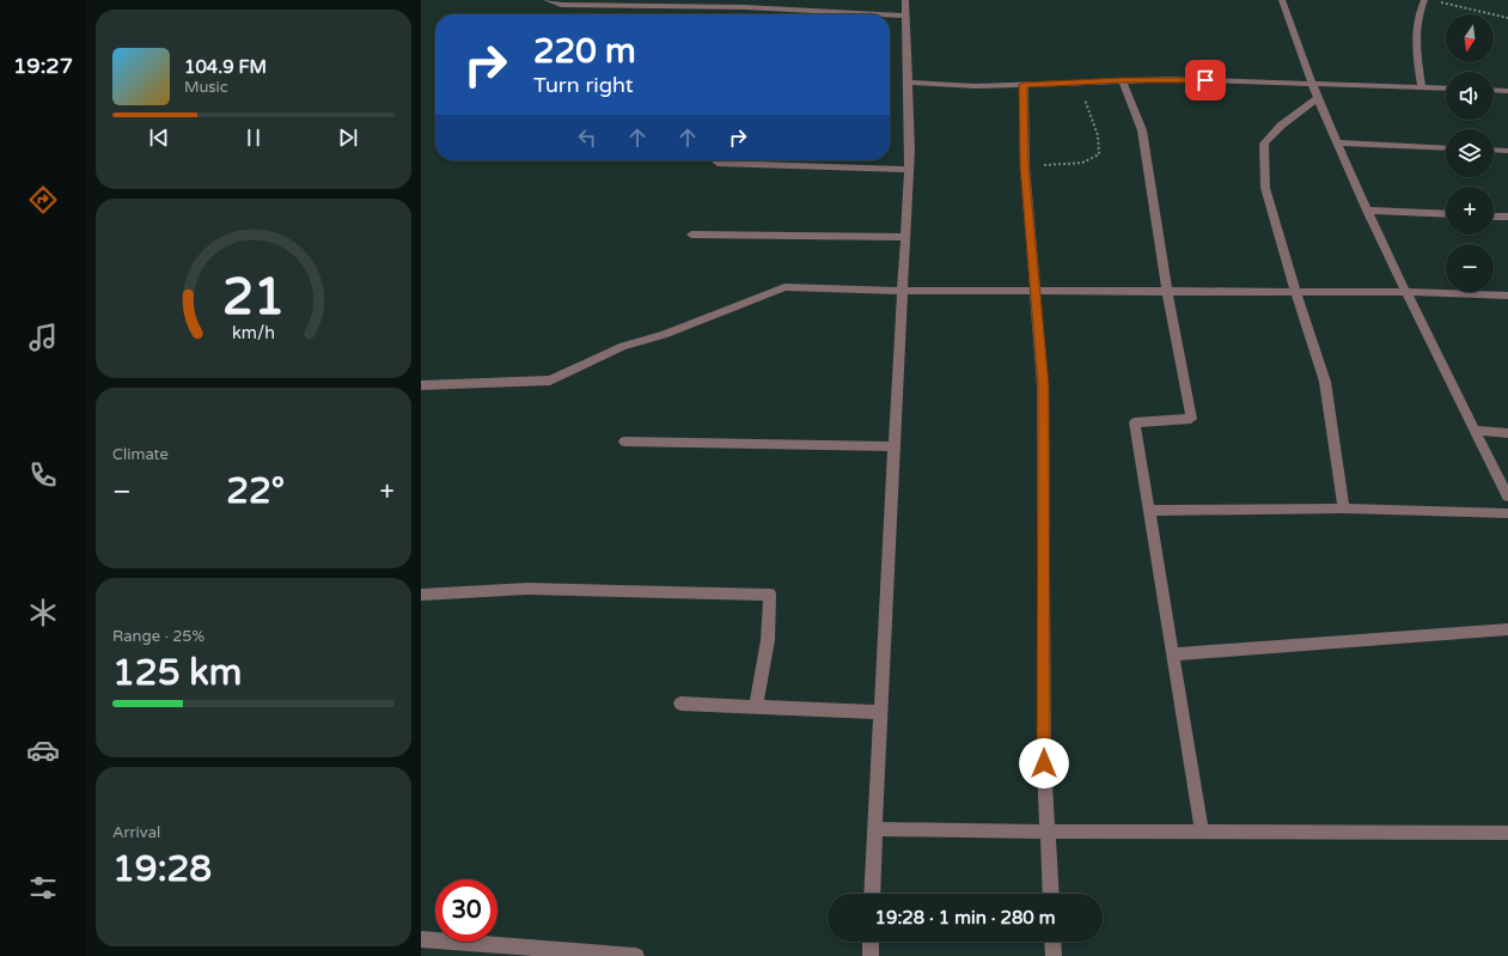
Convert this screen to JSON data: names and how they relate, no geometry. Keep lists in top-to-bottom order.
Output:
{
  "north": "bottom",
  "page": {
    "tabs": "19:27",
    "map_buttons": ["+", "−"],
    "turn": ["220 m", "Turn right"],
    "song": ["104.9 FM", "Music"],
    "tile": [
      "Climate",
      ["Range · 25%", "125 km"],
      ["Arrival", "19:28"]
    ],
    "heat": ["−", "22°", "+"],
    "limit": "30",
    "trip": "19:28 · 1 min · 280 m",
    "gauge": ["21", "km/h"]
  }
}
